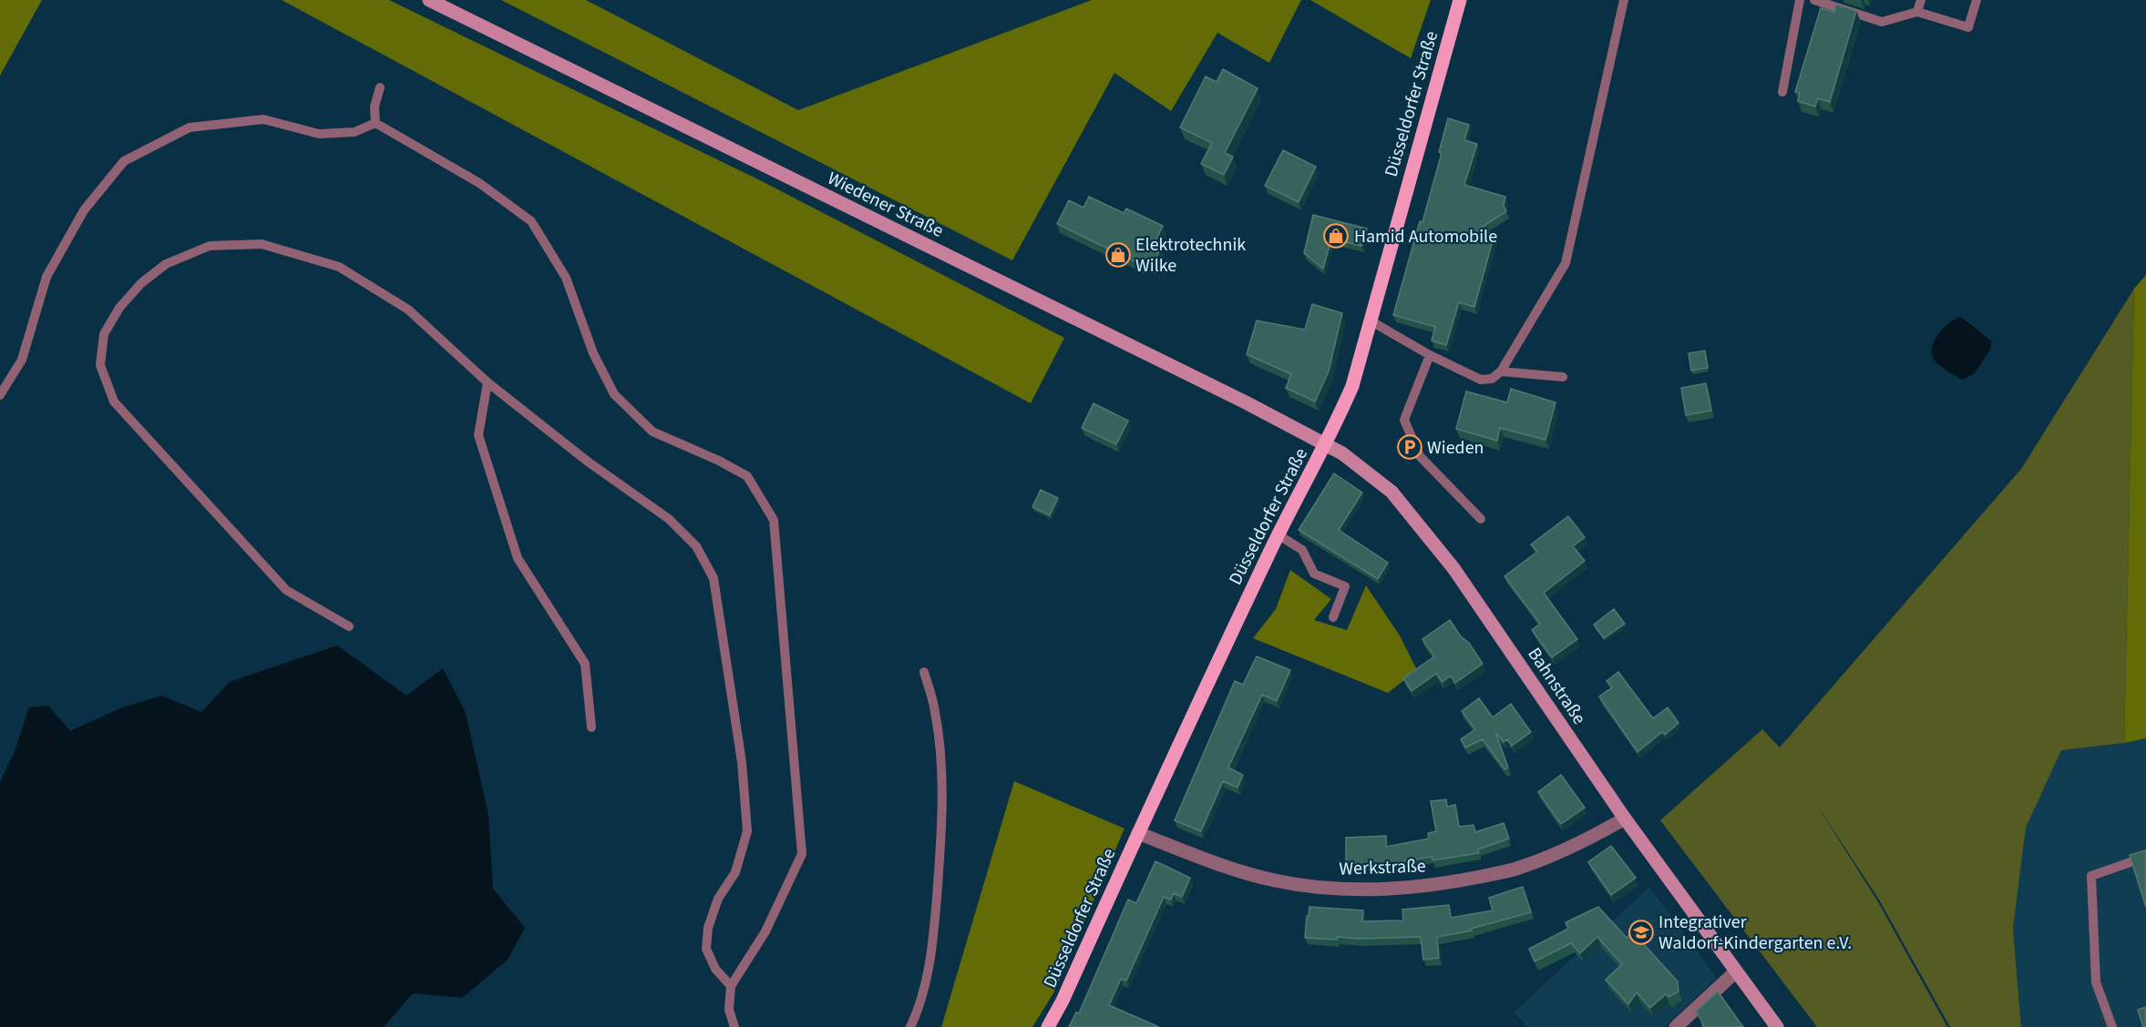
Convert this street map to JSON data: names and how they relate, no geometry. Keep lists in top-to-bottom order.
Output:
{
  "streets": {
    "main road": ["Düsseldorfer Straße", "Wiedener Straße", "Bahnstraße"],
    "street": ["Werkstraße"]
  },
  "crossings": [
    ["Düsseldorfer Straße", "Wiedener Straße"],
    ["Düsseldorfer Straße", "Bahnstraße"],
    ["Düsseldorfer Straße", "Werkstraße"],
    ["Wiedener Straße", "Bahnstraße"],
    ["Bahnstraße", "Werkstraße"]
  ],
  "places": {
    "shop": ["Hamid Automobile", "Elektrotechnik Wilke"],
    "parking": ["Wieden"],
    "school or university": ["Integrativer Waldorf-Kindergarten e.V."]
  }
}
